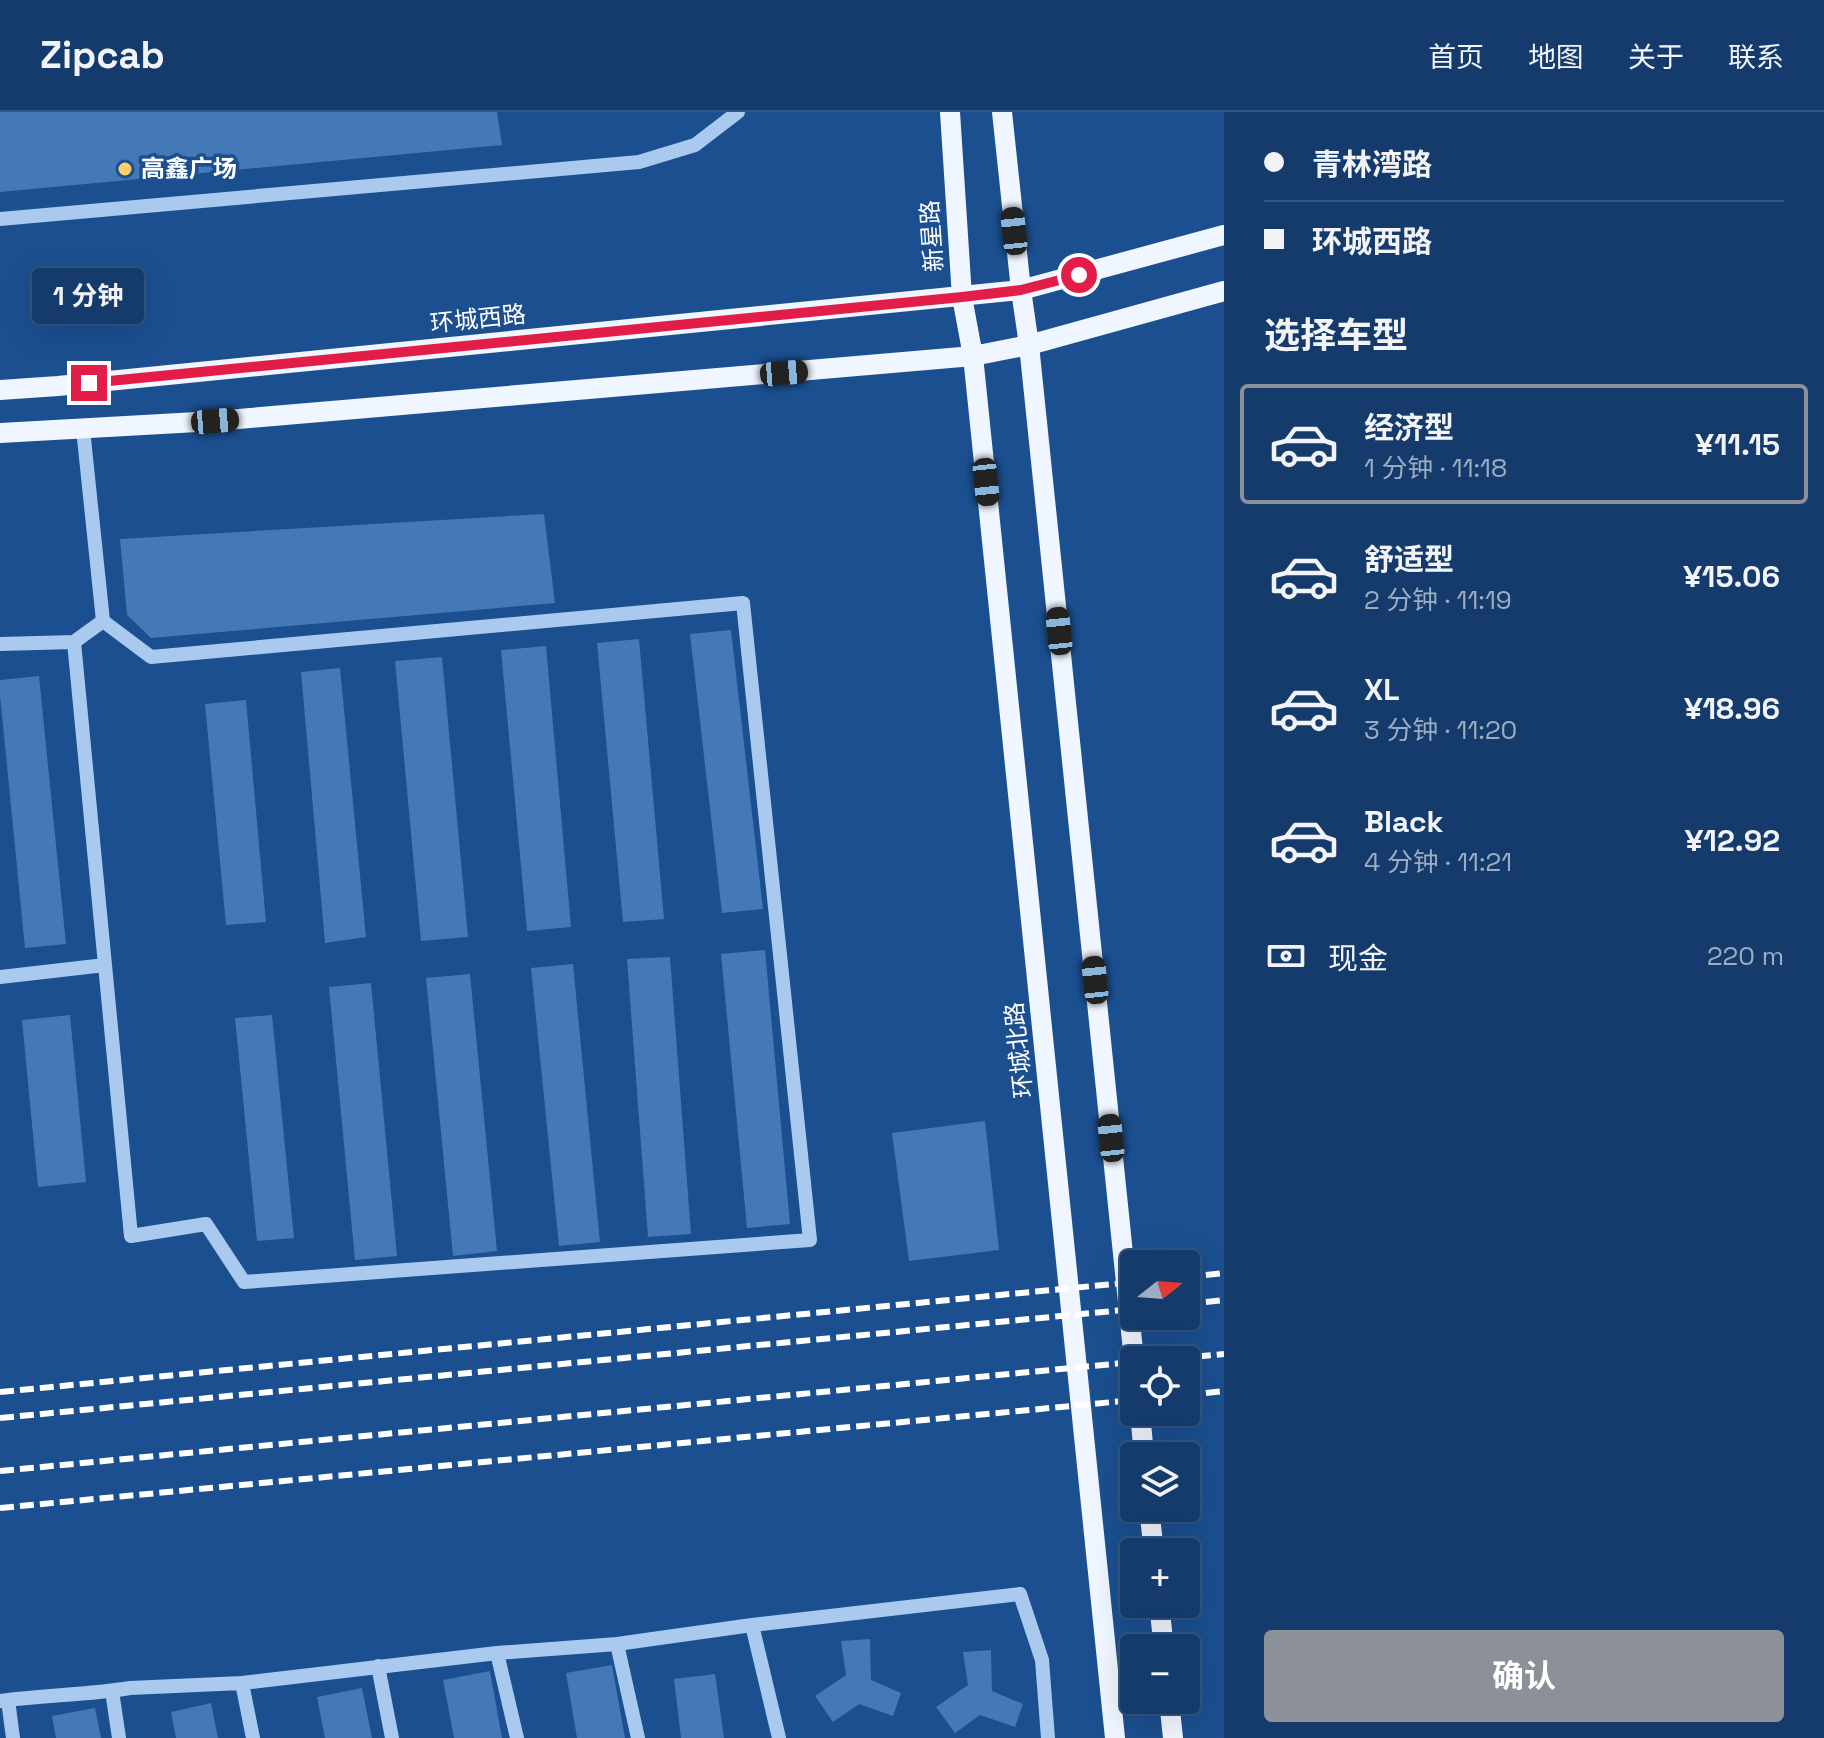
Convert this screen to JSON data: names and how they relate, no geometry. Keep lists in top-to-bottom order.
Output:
{
  "streets": {
    "main road": ["新星路", "环城西路", "环城北路"]
  },
  "crossings": [
    ["新星路", "环城西路"],
    ["新星路", "环城北路"]
  ],
  "places": ["高鑫广场"],
  "north": "right",
  "page": {
    "header": "Zipcab",
    "nav": [
      "首页",
      "地图",
      "关于",
      "联系"
    ],
    "banner": ["青林湾路", "环城西路"],
    "bubble": "1 分钟",
    "heading": "选择车型",
    "list": [
      {
        "name": "经济型",
        "note": "1 分钟 · 11:18",
        "value": "¥11.15"
      },
      {
        "name": "舒适型",
        "note": "2 分钟 · 11:19",
        "value": "¥15.06"
      },
      {
        "name": "XL",
        "note": "3 分钟 · 11:20",
        "value": "¥18.96"
      },
      {
        "name": "Black",
        "note": "4 分钟 · 11:21",
        "value": "¥12.92"
      }
    ],
    "pay": ["现金", "220 m"],
    "map_buttons": ["+", "−"],
    "buttons": "确认"
  }
}
